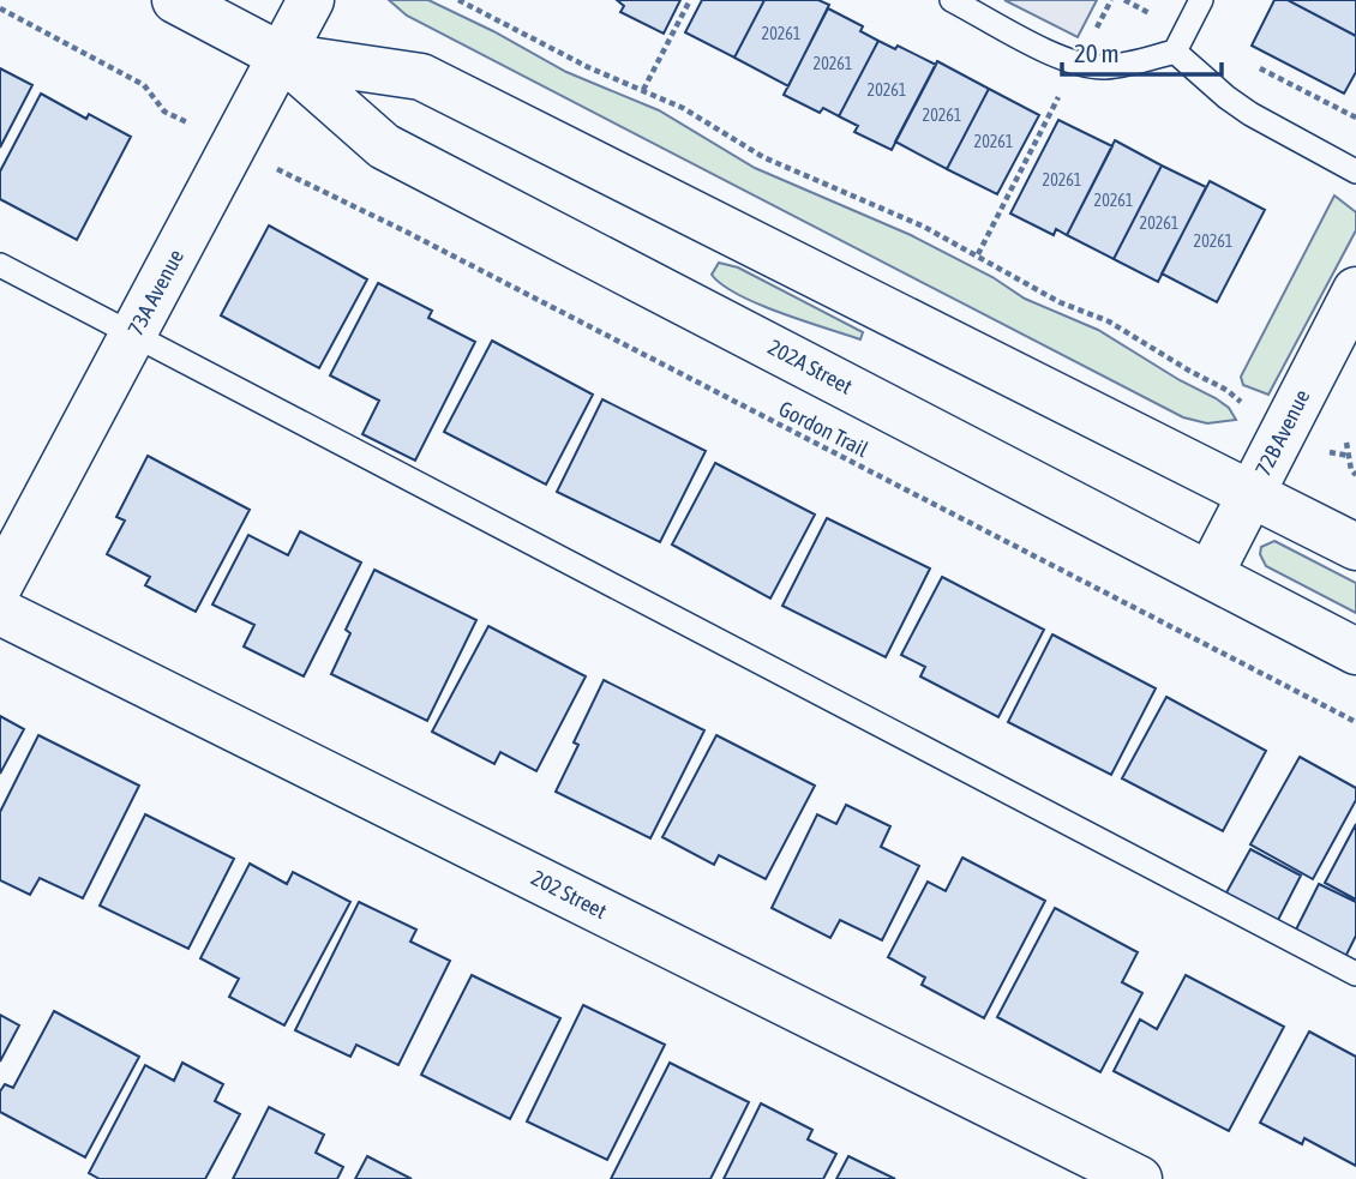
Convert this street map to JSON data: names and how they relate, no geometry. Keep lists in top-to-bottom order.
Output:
{
  "streets": {
    "main road": [
      "73A Avenue",
      "202A Street",
      "72B Avenue",
      "202 Street"
    ],
    "path": ["Gordon Trail"]
  },
  "crossings": [
    ["73A Avenue", "202A Street"],
    ["202A Street", "72B Avenue"]
  ],
  "house_numbers": [
    "20261",
    "20261",
    "20261",
    "20261",
    "20261",
    "20261",
    "20261",
    "20261",
    "20261"
  ],
  "scale_bar": "20 m"
}
